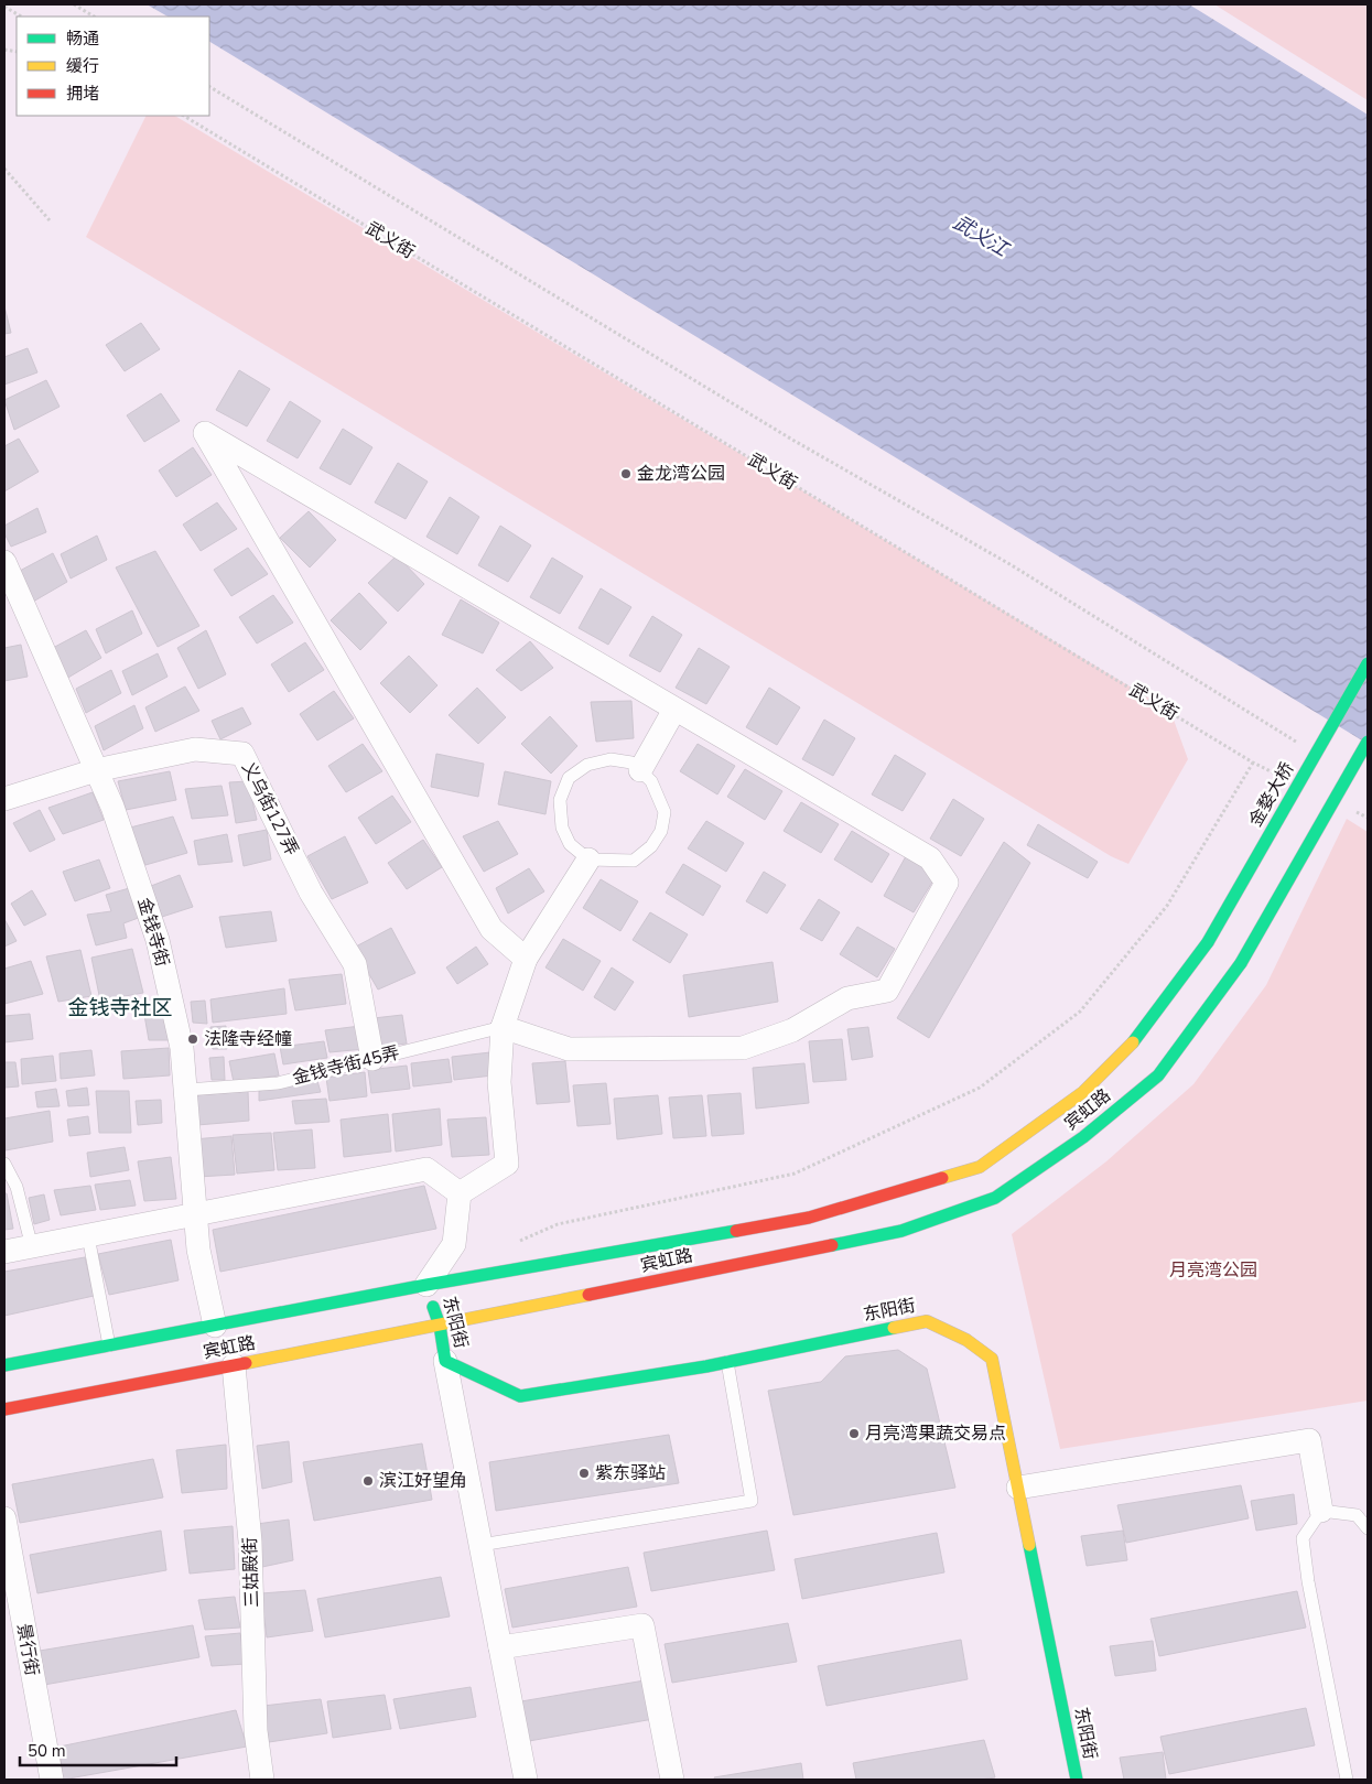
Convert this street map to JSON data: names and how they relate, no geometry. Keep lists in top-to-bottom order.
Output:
{
  "streets": {
    "main road": ["金婺大桥", "宾虹路", "东阳街"],
    "street": [
      "义乌街127弄",
      "金钱寺街",
      "三姑殿街",
      "景行街"
    ],
    "lane": ["金钱寺街45弄"],
    "path": ["武义街"]
  },
  "crossings": [
    ["金婺大桥", "宾虹路"],
    ["义乌街127弄", "金钱寺街"],
    ["义乌街127弄", "金钱寺街45弄"],
    ["金钱寺街", "金钱寺街45弄"],
    ["金钱寺街", "宾虹路"],
    ["宾虹路", "东阳街"],
    ["宾虹路", "三姑殿街"]
  ],
  "districts": ["金钱寺社区"],
  "water": ["武义江"],
  "parks": ["月亮湾公园"],
  "places": [
    "金龙湾公园",
    "法隆寺经幢",
    "月亮湾果蔬交易点",
    "紫东驿站",
    "滨江好望角"
  ],
  "legend": ["畅通", "缓行", "拥堵"],
  "scale_bar": "50 m"
}
